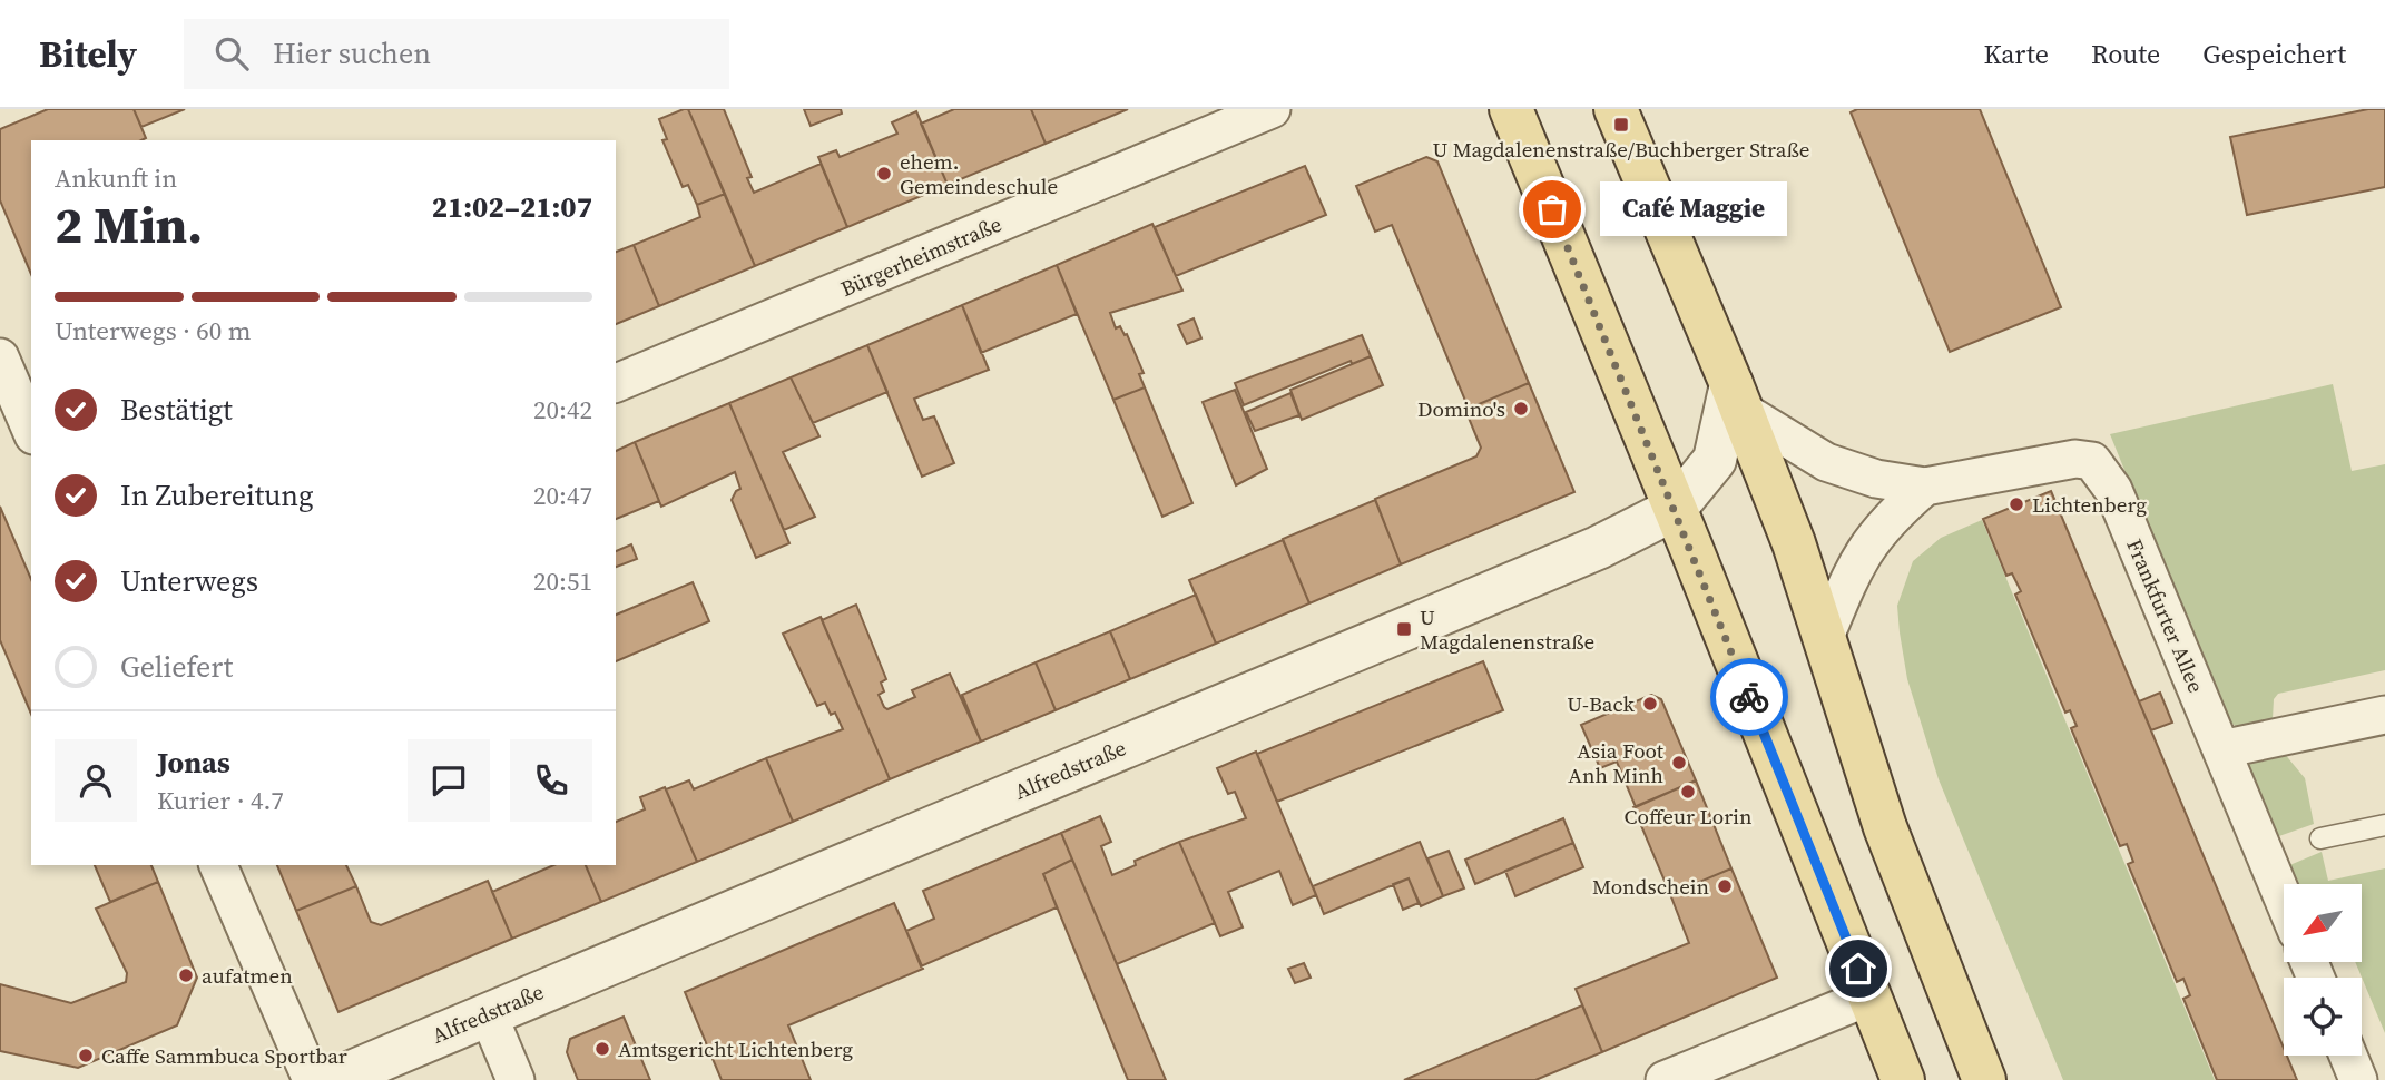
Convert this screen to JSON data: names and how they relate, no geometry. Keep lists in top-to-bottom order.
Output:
{
  "streets": {
    "street": ["Bürgerheimstraße", "Frankfurter Allee", "Alfredstraße"]
  },
  "crossings": [
    ["Frankfurter Allee", "Alfredstraße"]
  ],
  "places": {
    "transit": ["U Magdalenenstraße/Buchberger Straße", "U Magdalenenstraße"],
    "other": [
      "ehem. Gemeindeschule",
      "Café Maggie",
      "Domino's",
      "Lichtenberg",
      "U-Back",
      "Asia Foot Anh Minh",
      "Coffeur Lorin",
      "Mondschein",
      "aufatmen",
      "Amtsgericht Lichtenberg",
      "Caffe Sammbuca Sportbar"
    ]
  },
  "north": "bottom left",
  "page": {
    "header": "Bitely",
    "search": "Hier suchen",
    "nav": ["Karte", "Route", "Gespeichert"],
    "heading": ["2 Min.", "Ankunft in", "21:02–21:07"],
    "panel": ["Jonas", "Kurier · 4.7"],
    "bubble": "Café Maggie",
    "bar": "Unterwegs · 60 m",
    "list": [
      ["Bestätigt", "20:42"],
      ["In Zubereitung", "20:47"],
      ["Unterwegs", "20:51"],
      "Geliefert"
    ]
  }
}
